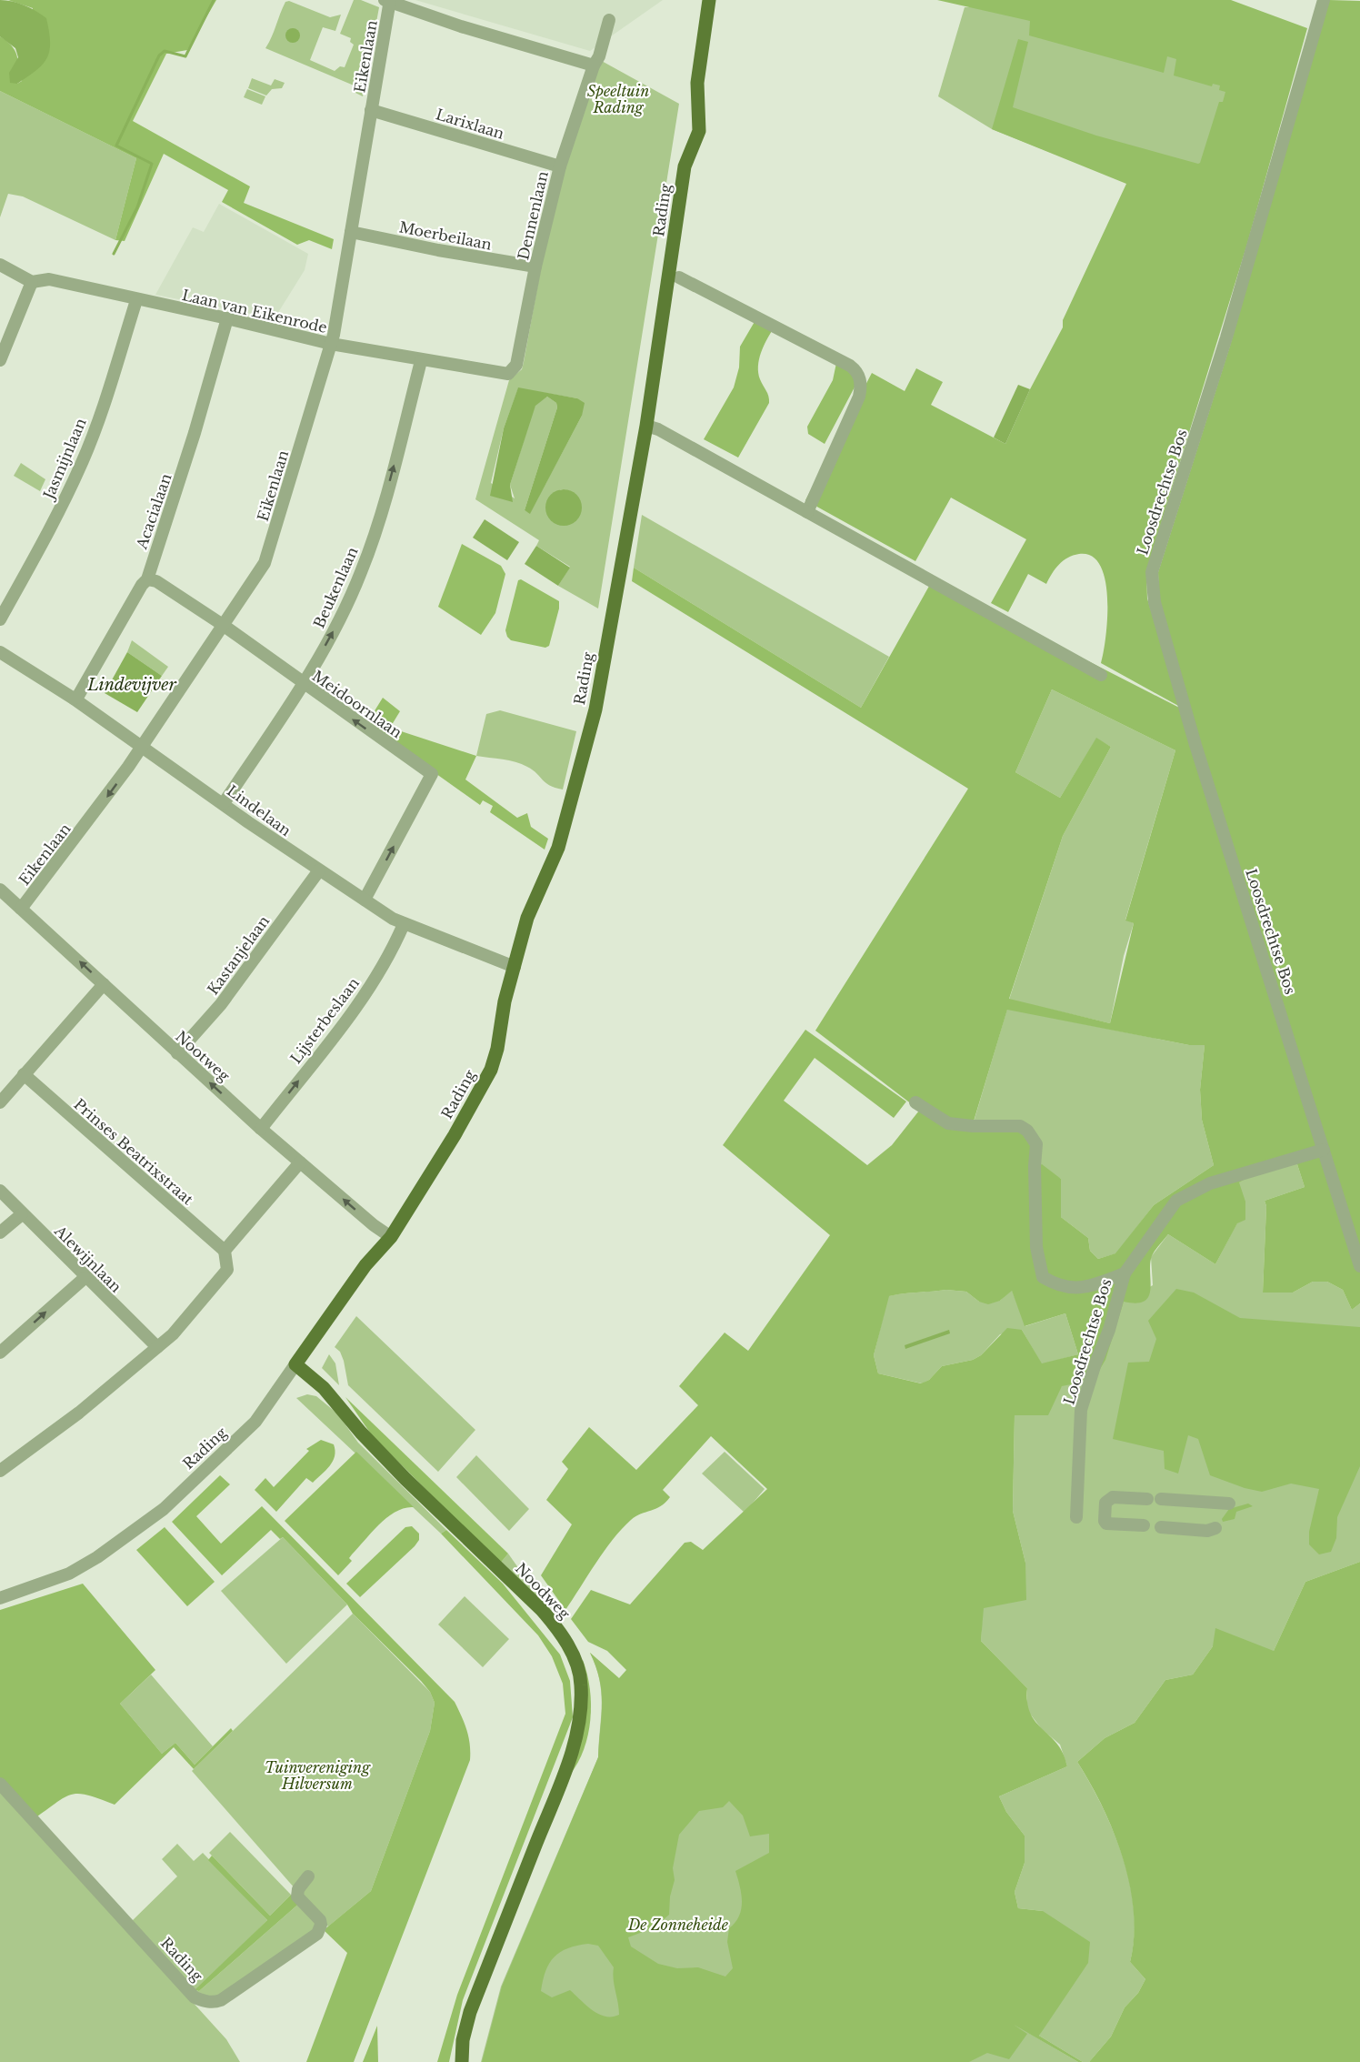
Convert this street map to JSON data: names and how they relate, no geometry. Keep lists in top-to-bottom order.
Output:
{
  "streets": {
    "main road": ["Rading", "Noodweg"],
    "street": [
      "Eikenlaan",
      "Larixlaan",
      "Dennenlaan",
      "Moerbeilaan",
      "Laan van Eikenrode",
      "Jasmijnlaan",
      "Loosdrechtse Bos",
      "Acacialaan",
      "Beukenlaan",
      "Meidoornlaan",
      "Lindelaan",
      "Kastanjelaan",
      "Lijsterbeslaan",
      "Nootweg",
      "Prinses Beatrixstraat",
      "Alewijnlaan"
    ]
  },
  "crossings": [
    ["Eikenlaan", "Larixlaan"],
    ["Eikenlaan", "Moerbeilaan"],
    ["Eikenlaan", "Laan van Eikenrode"],
    ["Eikenlaan", "Meidoornlaan"],
    ["Eikenlaan", "Lindelaan"],
    ["Eikenlaan", "Nootweg"],
    ["Larixlaan", "Dennenlaan"],
    ["Rading", "Lindelaan"],
    ["Rading", "Nootweg"],
    ["Rading", "Noodweg"],
    ["Dennenlaan", "Moerbeilaan"],
    ["Dennenlaan", "Laan van Eikenrode"],
    ["Laan van Eikenrode", "Jasmijnlaan"],
    ["Laan van Eikenrode", "Acacialaan"],
    ["Laan van Eikenrode", "Beukenlaan"],
    ["Acacialaan", "Meidoornlaan"],
    ["Acacialaan", "Lindelaan"],
    ["Beukenlaan", "Meidoornlaan"],
    ["Beukenlaan", "Lindelaan"],
    ["Meidoornlaan", "Lindelaan"],
    ["Lindelaan", "Kastanjelaan"],
    ["Lindelaan", "Lijsterbeslaan"],
    ["Kastanjelaan", "Nootweg"],
    ["Lijsterbeslaan", "Nootweg"]
  ],
  "one_way": ["Beukenlaan", "Lijsterbeslaan", "Nootweg"],
  "water": ["Lindevijver"],
  "parks": ["Speeltuin Rading", "Tuinvereniging Hilversum", "De Zonneheide"]
}
